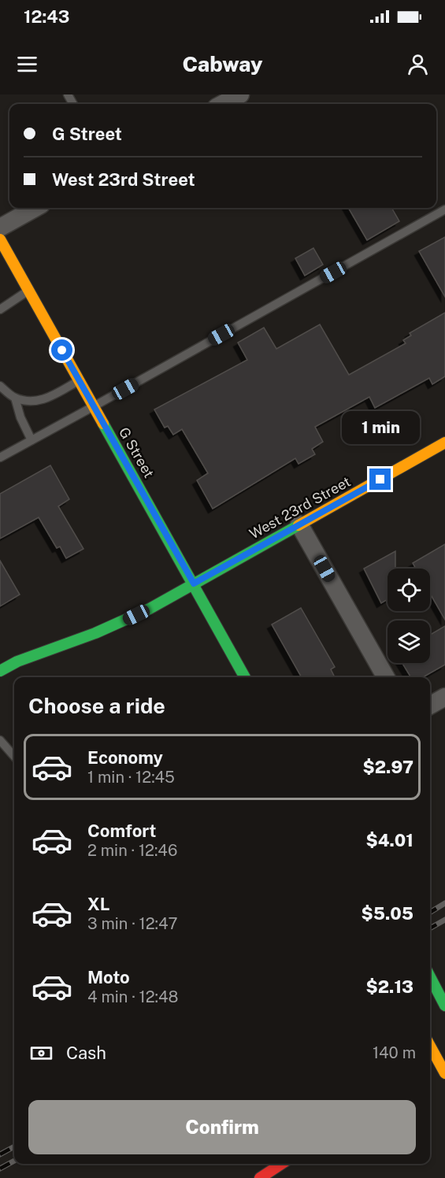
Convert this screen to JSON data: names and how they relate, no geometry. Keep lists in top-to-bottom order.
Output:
{
  "streets": {
    "main road": ["G Street", "West 23rd Street"]
  },
  "crossings": [
    ["G Street", "West 23rd Street"]
  ],
  "page": {
    "status": "12:43",
    "header": "Cabway",
    "banner": ["G Street", "West 23rd Street"],
    "bubble": "1 min",
    "heading": "Choose a ride",
    "list": [
      {
        "name": "Economy",
        "note": "1 min · 12:45",
        "value": "$2.97"
      },
      {
        "name": "Comfort",
        "note": "2 min · 12:46",
        "value": "$4.01"
      },
      {
        "name": "XL",
        "note": "3 min · 12:47",
        "value": "$5.05"
      },
      {
        "name": "Moto",
        "note": "4 min · 12:48",
        "value": "$2.13"
      }
    ],
    "pay": ["Cash", "140 m"],
    "buttons": "Confirm"
  }
}
